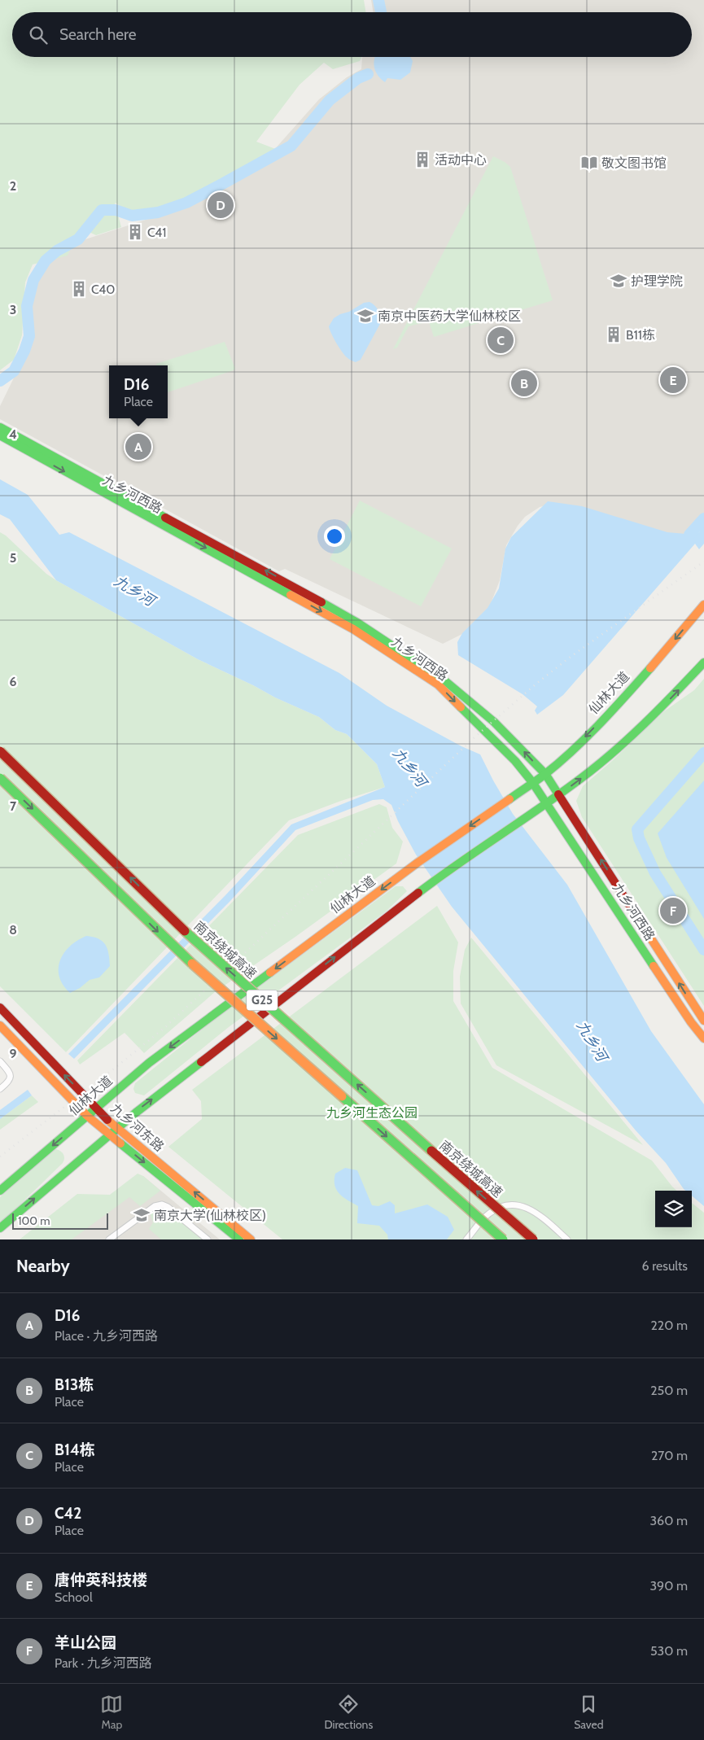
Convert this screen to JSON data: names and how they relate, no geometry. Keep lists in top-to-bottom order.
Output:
{
  "streets": {
    "main road": [
      "九乡河西路",
      "仙林大道",
      "南京绕城高速",
      "G25",
      "九乡河东路"
    ]
  },
  "crossings": [
    ["九乡河西路", "仙林大道"],
    ["仙林大道", "九乡河东路"]
  ],
  "water": ["九乡河"],
  "parks": ["九乡河生态公园"],
  "places": {
    "building": [
      "活动中心",
      "C41",
      "C40",
      "B11栋"
    ],
    "library": ["敬文图书馆"],
    "school or university": ["护理学院", "南京中医药大学仙林校区", "南京大学(仙林校区)"]
  },
  "scale_bar": "100 m",
  "page": {
    "search": "Search here",
    "pins": [
      "D",
      "C",
      "E",
      "B",
      "A",
      "F"
    ],
    "popup": ["D16", "Place"],
    "scale": "100 m",
    "heading": ["Nearby", "6 results"],
    "list": [
      {
        "mark": "A",
        "name": "D16",
        "note": "Place · 九乡河西路",
        "value": "220 m"
      },
      {
        "mark": "B",
        "name": "B13栋",
        "note": "Place",
        "value": "250 m"
      },
      {
        "mark": "C",
        "name": "B14栋",
        "note": "Place",
        "value": "270 m"
      },
      {
        "mark": "D",
        "name": "C42",
        "note": "Place",
        "value": "360 m"
      },
      {
        "mark": "E",
        "name": "唐仲英科技楼",
        "note": "School",
        "value": "390 m"
      },
      {
        "mark": "F",
        "name": "羊山公园",
        "note": "Park · 九乡河西路",
        "value": "530 m"
      }
    ],
    "nav": ["Map", "Directions", "Saved"]
  },
  "grid": {
    "rows": [
      "2",
      "3",
      "4",
      "5",
      "6",
      "7",
      "8",
      "9"
    ]
  }
}
